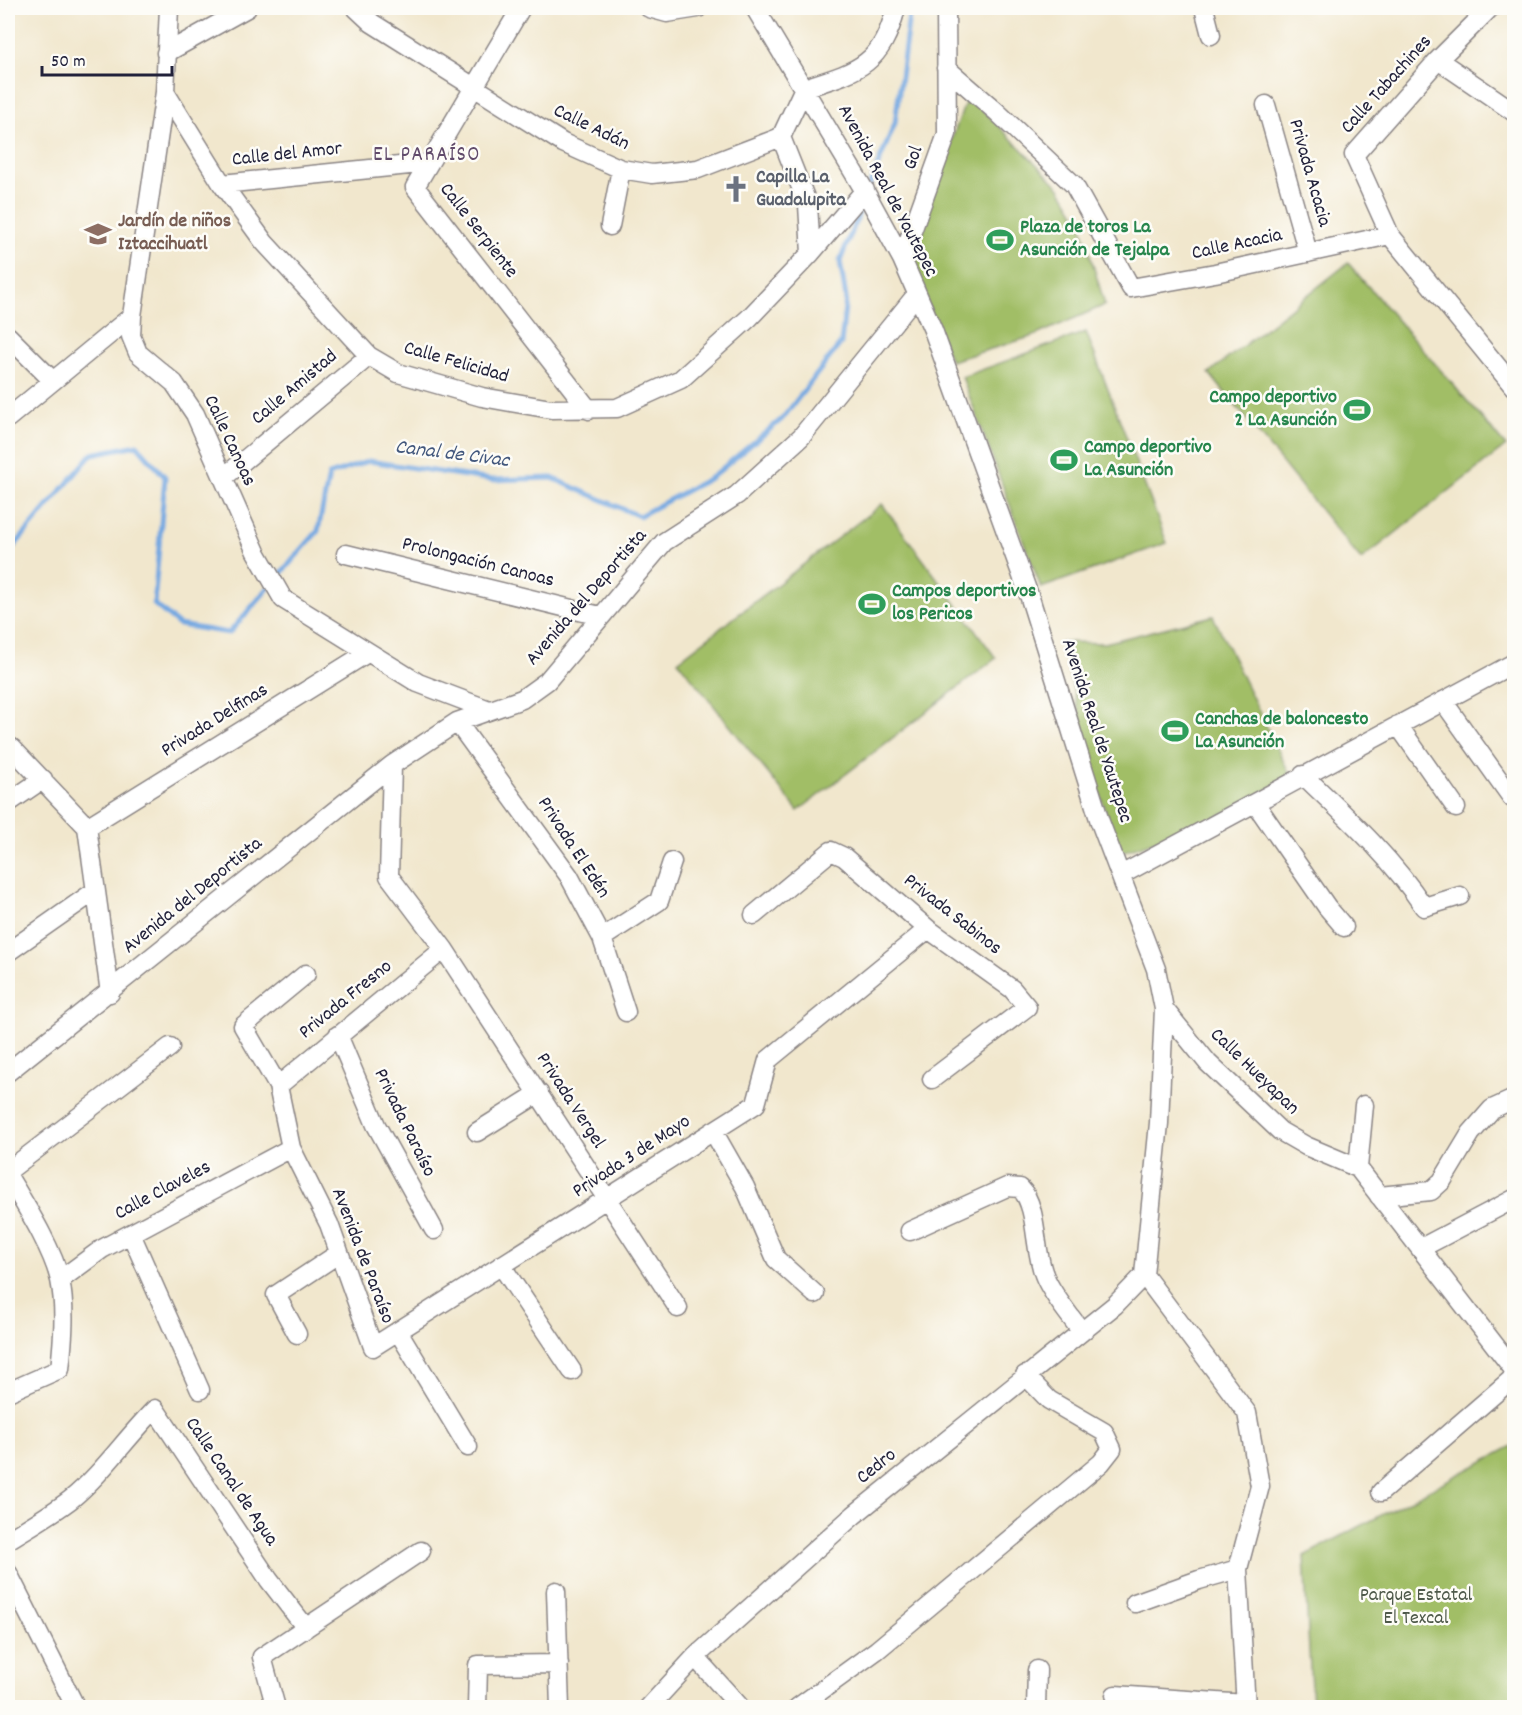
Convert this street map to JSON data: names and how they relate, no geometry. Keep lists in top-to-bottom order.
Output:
{
  "streets": {
    "street": [
      "Calle Tabachines",
      "Calle Adán",
      "Calle del Amor",
      "Gol",
      "Privada Acacia",
      "Avenida Real de Yautepec",
      "Calle Serpiente",
      "Calle Acacia",
      "Calle Felicidad",
      "Calle Amistad",
      "Calle Canoas",
      "Prolongación Canoas",
      "Avenida del Deportista",
      "Privada Delfinas",
      "Privada El Edén",
      "Privada Sabinos",
      "Privada Fresno",
      "Calle Hueyapan",
      "Privada Vergel",
      "Privada Paraíso",
      "Privada 3 de Mayo",
      "Calle Claveles",
      "Avenida de Paraíso",
      "Cedro",
      "Calle Canal de Agua"
    ]
  },
  "crossings": [
    ["Calle Tabachines", "Calle Acacia"],
    ["Calle Adán", "Calle Serpiente"],
    ["Calle del Amor", "Calle Serpiente"],
    ["Calle del Amor", "Calle Felicidad"],
    ["Gol", "Avenida Real de Yautepec"],
    ["Gol", "Calle Acacia"],
    ["Privada Acacia", "Calle Acacia"],
    ["Avenida Real de Yautepec", "Calle Felicidad"],
    ["Avenida Real de Yautepec", "Avenida del Deportista"],
    ["Avenida Real de Yautepec", "Calle Hueyapan"],
    ["Avenida Real de Yautepec", "Cedro"],
    ["Calle Serpiente", "Calle Felicidad"],
    ["Calle Felicidad", "Calle Amistad"],
    ["Calle Felicidad", "Calle Canoas"],
    ["Calle Amistad", "Calle Canoas"],
    ["Calle Canoas", "Avenida del Deportista"],
    ["Calle Canoas", "Privada Delfinas"],
    ["Prolongación Canoas", "Avenida del Deportista"],
    ["Avenida del Deportista", "Privada El Edén"],
    ["Avenida del Deportista", "Privada Vergel"],
    ["Privada Sabinos", "Privada 3 de Mayo"],
    ["Privada Fresno", "Privada Vergel"],
    ["Privada Fresno", "Privada Paraíso"],
    ["Privada Fresno", "Avenida de Paraíso"],
    ["Privada Vergel", "Privada 3 de Mayo"],
    ["Privada 3 de Mayo", "Avenida de Paraíso"],
    ["Calle Claveles", "Avenida de Paraíso"]
  ],
  "districts": ["EL PARAÍSO"],
  "water": ["Canal de Civac"],
  "parks": ["Parque Estatal El Texcal"],
  "places": {
    "church": ["Capilla La Guadalupita"],
    "school or university": ["Jardín de niños Iztaccihuatl"],
    "sports": [
      "Plaza de toros La Asunción de Tejalpa",
      "Campo deportivo 2 La Asunción",
      "Campo deportivo La Asunción",
      "Campos deportivos los Pericos",
      "Canchas de baloncesto La Asunción"
    ]
  },
  "scale_bar": "50 m"
}
